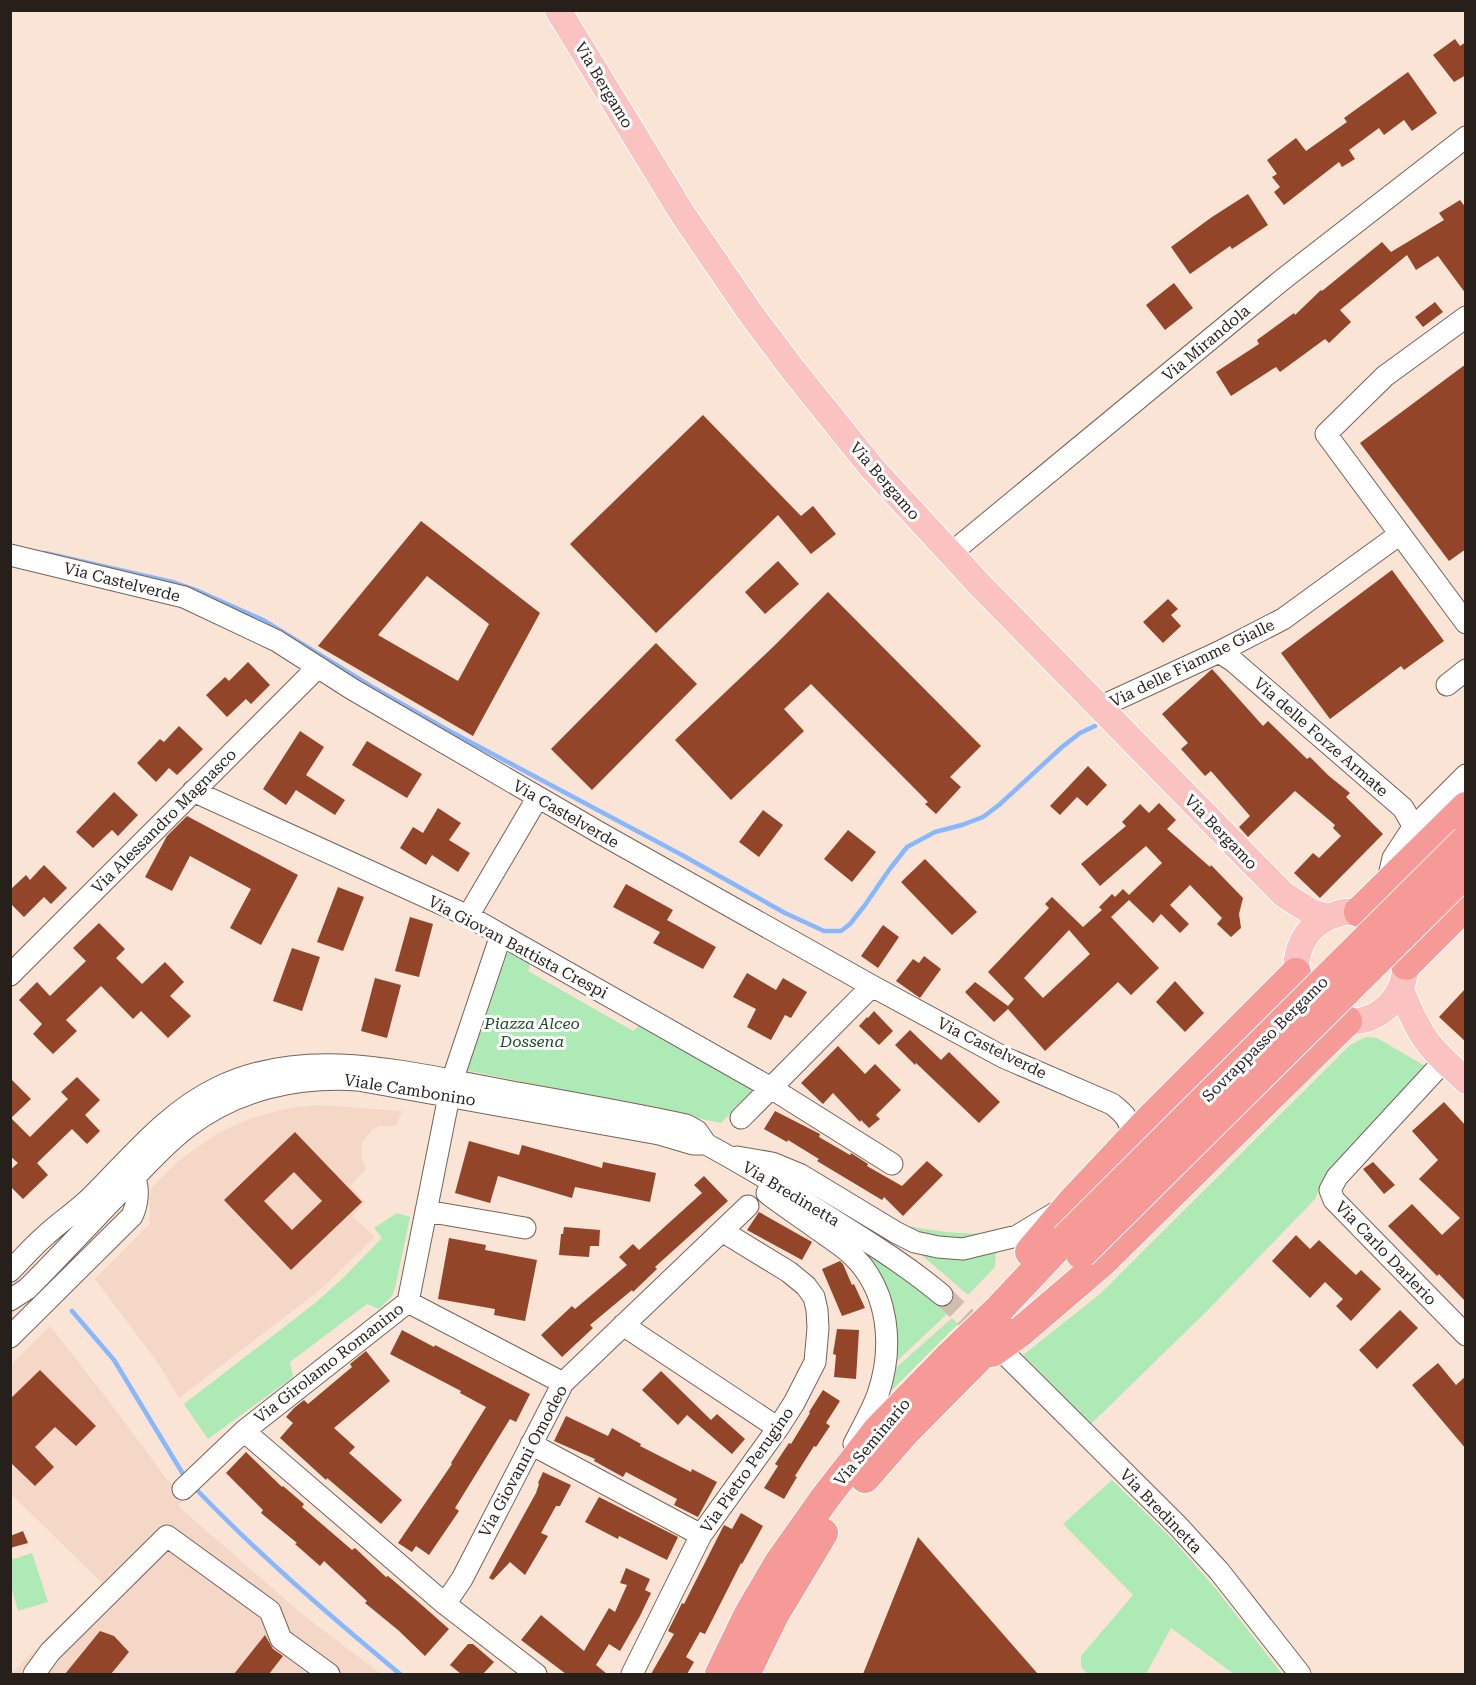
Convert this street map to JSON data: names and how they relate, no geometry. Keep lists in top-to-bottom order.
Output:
{
  "streets": {
    "highway": ["Sovrappasso Bergamo", "Via Seminario"],
    "main road": ["Via Bergamo"],
    "street": [
      "Via Mirandola",
      "Via Castelverde",
      "Via delle Fiamme Gialle",
      "Via delle Forze Armate",
      "Via Alessandro Magnasco",
      "Via Giovan Battista Crespi",
      "Viale Cambonino",
      "Via Bredinetta",
      "Via Carlo Darlerio",
      "Via Girolamo Romanino",
      "Via Giovanni Omodeo",
      "Via Pietro Perugino"
    ]
  },
  "crossings": [
    ["Via Bergamo", "Via Mirandola"],
    ["Via Bergamo", "Via delle Fiamme Gialle"],
    ["Via Castelverde", "Via Alessandro Magnasco"],
    ["Via delle Fiamme Gialle", "Via delle Forze Armate"],
    ["Via delle Forze Armate", "Sovrappasso Bergamo"],
    ["Via Alessandro Magnasco", "Via Giovan Battista Crespi"],
    ["Sovrappasso Bergamo", "Via Seminario"],
    ["Viale Cambonino", "Via Bredinetta"],
    ["Viale Cambonino", "Via Girolamo Romanino"],
    ["Via Giovanni Omodeo", "Via Pietro Perugino"]
  ],
  "parks": ["Piazza Alceo Dossena"]
}
